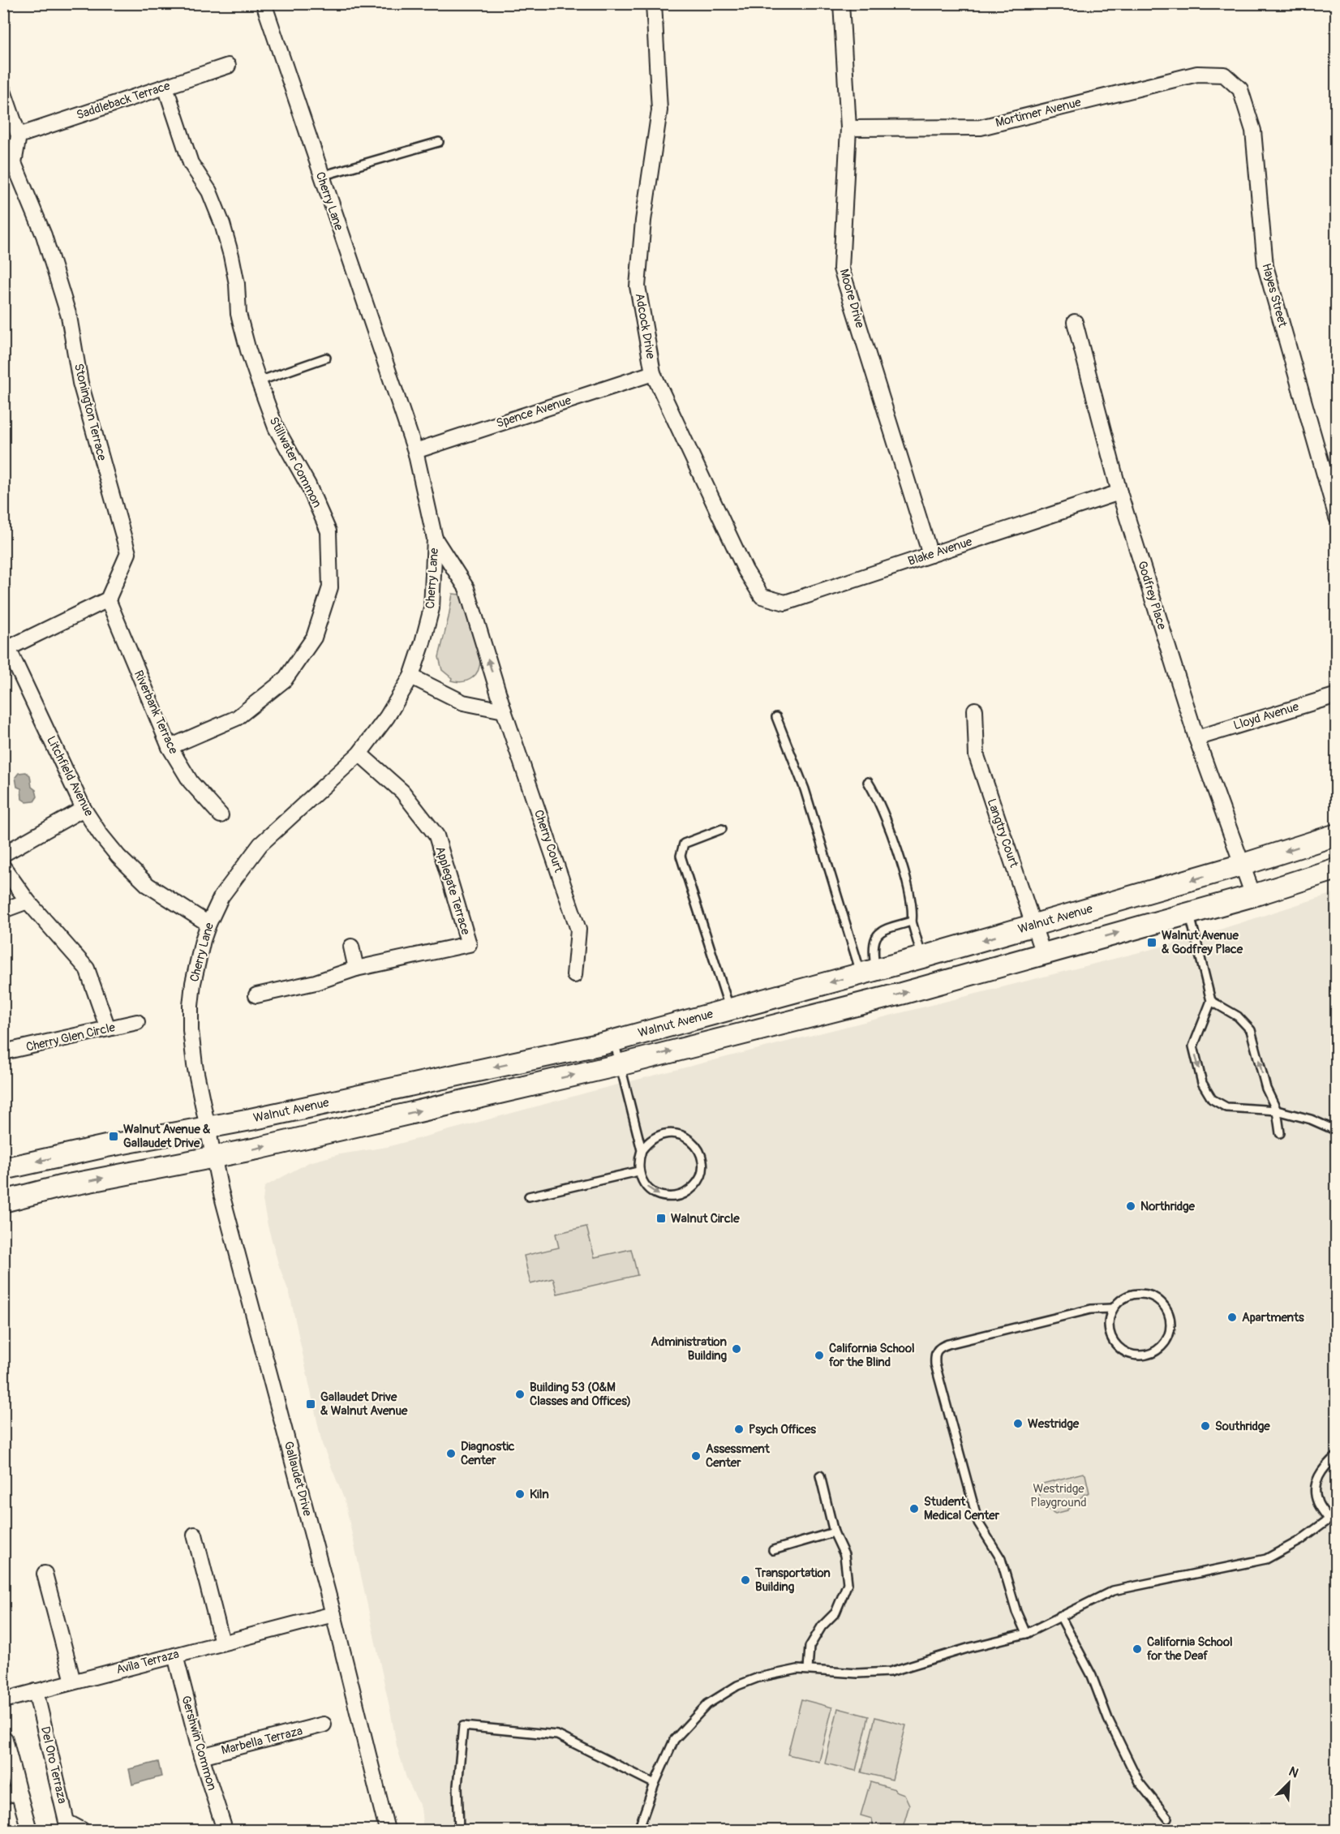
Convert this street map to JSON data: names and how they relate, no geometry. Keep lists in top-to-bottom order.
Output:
{
  "streets": {
    "main road": ["Walnut Avenue"],
    "street": [
      "Saddleback Terrace",
      "Mortimer Avenue",
      "Cherry Lane",
      "Hayes Street",
      "Moore Drive",
      "Adcock Drive",
      "Stonington Terrace",
      "Spence Avenue",
      "Stillwater Common",
      "Blake Avenue",
      "Godfrey Place",
      "Riverbank Terrace",
      "Lloyd Avenue",
      "Litchfield Avenue",
      "Langtry Court",
      "Cherry Court",
      "Applegate Terrace",
      "Cherry Glen Circle",
      "Gallaudet Drive",
      "Avila Terraza",
      "Marbella Terraza",
      "Gershwin Common",
      "Del Oro Terraza"
    ]
  },
  "crossings": [
    ["Saddleback Terrace", "Stonington Terrace"],
    ["Saddleback Terrace", "Stillwater Common"],
    ["Mortimer Avenue", "Hayes Street"],
    ["Mortimer Avenue", "Moore Drive"],
    ["Cherry Lane", "Spence Avenue"],
    ["Cherry Lane", "Litchfield Avenue"],
    ["Cherry Lane", "Cherry Court"],
    ["Cherry Lane", "Applegate Terrace"],
    ["Cherry Lane", "Walnut Avenue"],
    ["Cherry Lane", "Gallaudet Drive"],
    ["Moore Drive", "Blake Avenue"],
    ["Adcock Drive", "Spence Avenue"],
    ["Adcock Drive", "Blake Avenue"],
    ["Stonington Terrace", "Riverbank Terrace"],
    ["Stillwater Common", "Riverbank Terrace"],
    ["Blake Avenue", "Godfrey Place"],
    ["Godfrey Place", "Lloyd Avenue"],
    ["Godfrey Place", "Walnut Avenue"],
    ["Langtry Court", "Walnut Avenue"],
    ["Walnut Avenue", "Gallaudet Drive"],
    ["Gallaudet Drive", "Avila Terraza"],
    ["Avila Terraza", "Gershwin Common"],
    ["Avila Terraza", "Del Oro Terraza"],
    ["Marbella Terraza", "Gershwin Common"]
  ],
  "one_way": ["Cherry Court"],
  "parks": ["Westridge Playground"],
  "places": {
    "transit": [
      "Walnut Avenue & Godfrey Place",
      "Walnut Avenue & Gallaudet Drive",
      "Walnut Circle",
      "Gallaudet Drive & Walnut Avenue"
    ],
    "other": [
      "Northridge",
      "Apartments",
      "Administration Building",
      "California School for the Blind",
      "Building 53 (O&M Classes and Offices)",
      "Westridge",
      "Southridge",
      "Psych Offices",
      "Diagnostic Center",
      "Assessment Center",
      "Kiln",
      "Student Medical Center",
      "Transportation Building",
      "California School for the Deaf"
    ]
  },
  "north": "top right"
}
